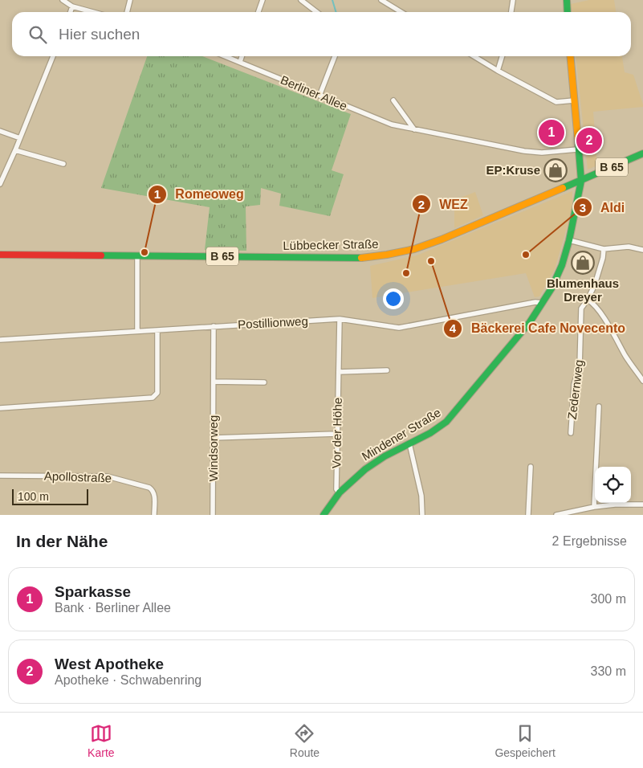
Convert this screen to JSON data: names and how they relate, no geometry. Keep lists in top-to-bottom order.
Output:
{
  "streets": {
    "main road": ["B 65", "Lübbecker Straße", "Mindener Straße"],
    "street": [
      "Berliner Allee",
      "Postillionweg",
      "Zedernweg",
      "Vor der Höhe",
      "Windsorweg",
      "Apollostraße"
    ]
  },
  "crossings": [
    ["Berliner Allee", "Mindener Straße"],
    ["Lübbecker Straße", "Mindener Straße"],
    ["Postillionweg", "Vor der Höhe"],
    ["Postillionweg", "Mindener Straße"],
    ["Postillionweg", "Windsorweg"],
    ["Vor der Höhe", "Mindener Straße"]
  ],
  "places": {
    "shop": ["EP:Kruse", "Blumenhaus Dreyer"],
    "other": [
      "Romeoweg",
      "Aldi",
      "Bäckerei Cafe Novecento",
      "WEZ"
    ]
  },
  "scale_bar": "100 m",
  "page": {
    "search": "Hier suchen",
    "pins": ["1", "2"],
    "scale": "100 m",
    "heading": ["In der Nähe", "2 Ergebnisse"],
    "list": [
      {
        "mark": "1",
        "name": "Sparkasse",
        "note": "Bank · Berliner Allee",
        "value": "300 m"
      },
      {
        "mark": "2",
        "name": "West Apotheke",
        "note": "Apotheke · Schwabenring",
        "value": "330 m"
      }
    ],
    "nav": ["Karte", "Route", "Gespeichert"]
  }
}
